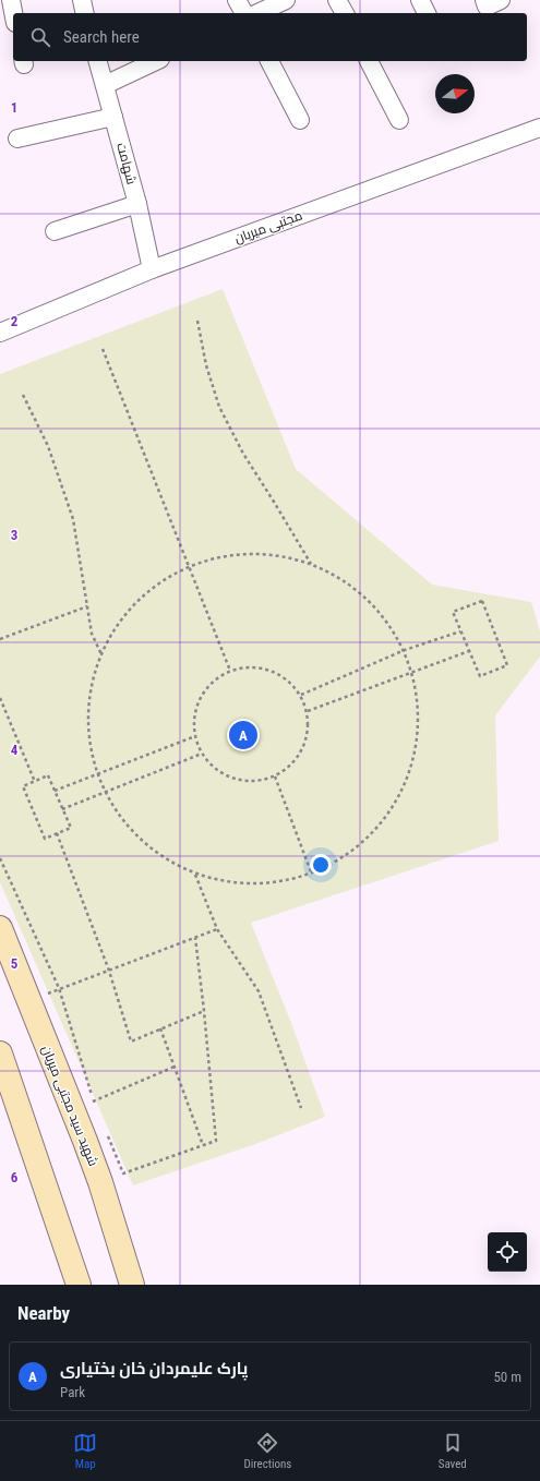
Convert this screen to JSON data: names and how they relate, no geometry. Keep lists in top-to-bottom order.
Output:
{
  "streets": {
    "street": ["شهامت", "مجتبی میریان", "شهید سید مجتبی میریان"]
  },
  "crossings": [
    ["شهامت", "مجتبی میریان"]
  ],
  "north": "right",
  "page": {
    "search": "Search here",
    "pins": "A",
    "heading": "Nearby",
    "list": [
      {
        "mark": "A",
        "name": "پارک علیمردان خان بختیاری",
        "note": "Park",
        "value": "50 m"
      }
    ],
    "nav": ["Map", "Directions", "Saved"]
  },
  "grid": {
    "rows": [
      "1",
      "2",
      "3",
      "4",
      "5",
      "6"
    ]
  }
}
